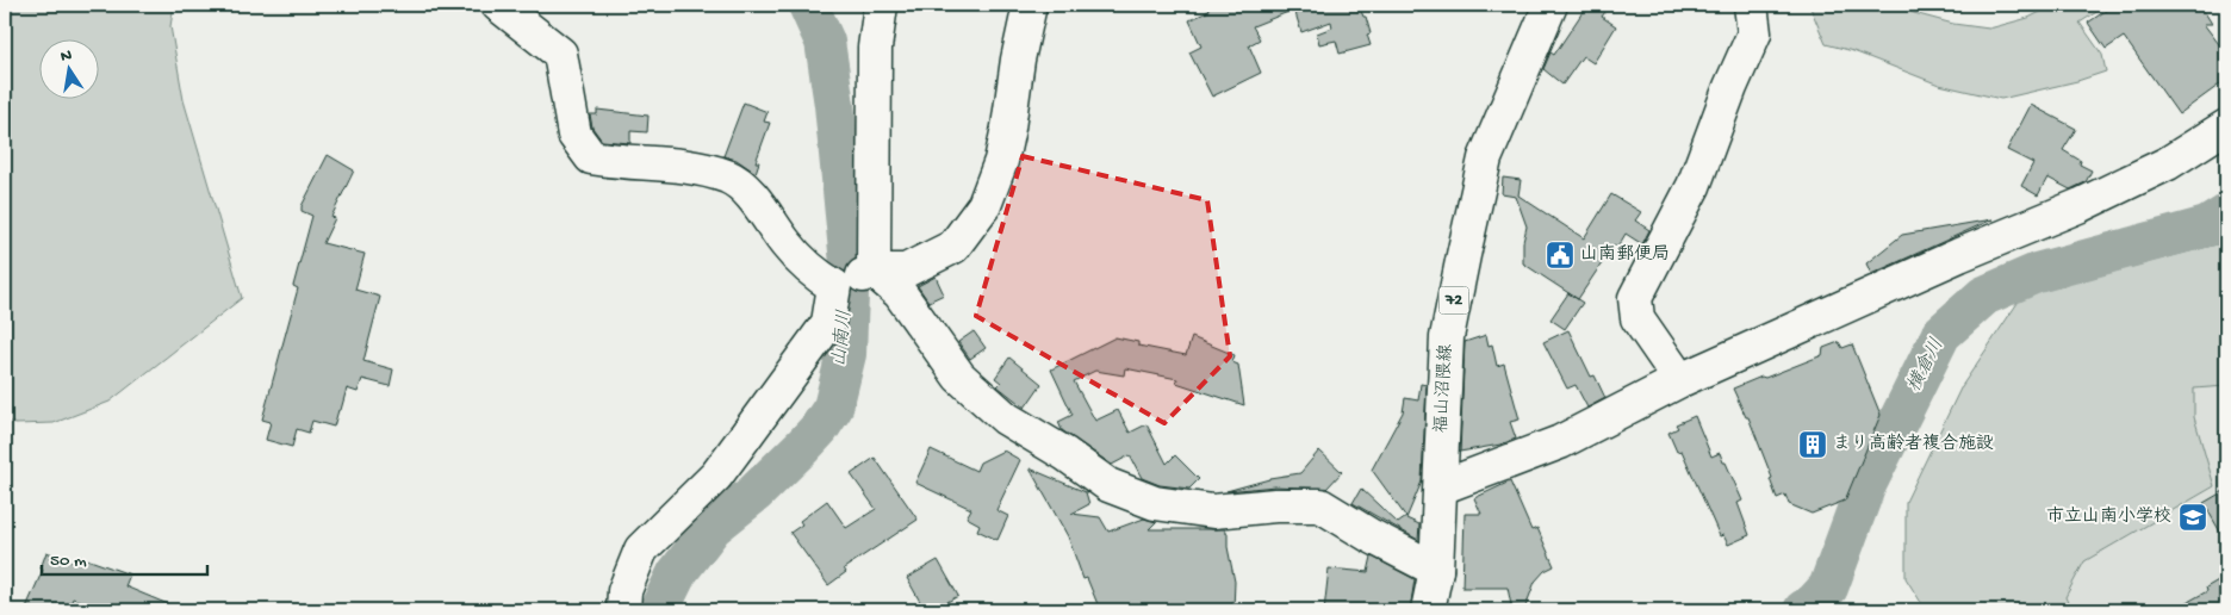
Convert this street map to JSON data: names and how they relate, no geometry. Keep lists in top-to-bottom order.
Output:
{
  "streets": {
    "street": ["72", "福山沼隈線"]
  },
  "water": ["山南川", "横倉川"],
  "places": {
    "public building": ["山南郵便局"],
    "building": ["まり高齢者複合施設"],
    "school or university": ["市立山南小学校"]
  },
  "scale_bar": "50 m",
  "north": "top"
}
